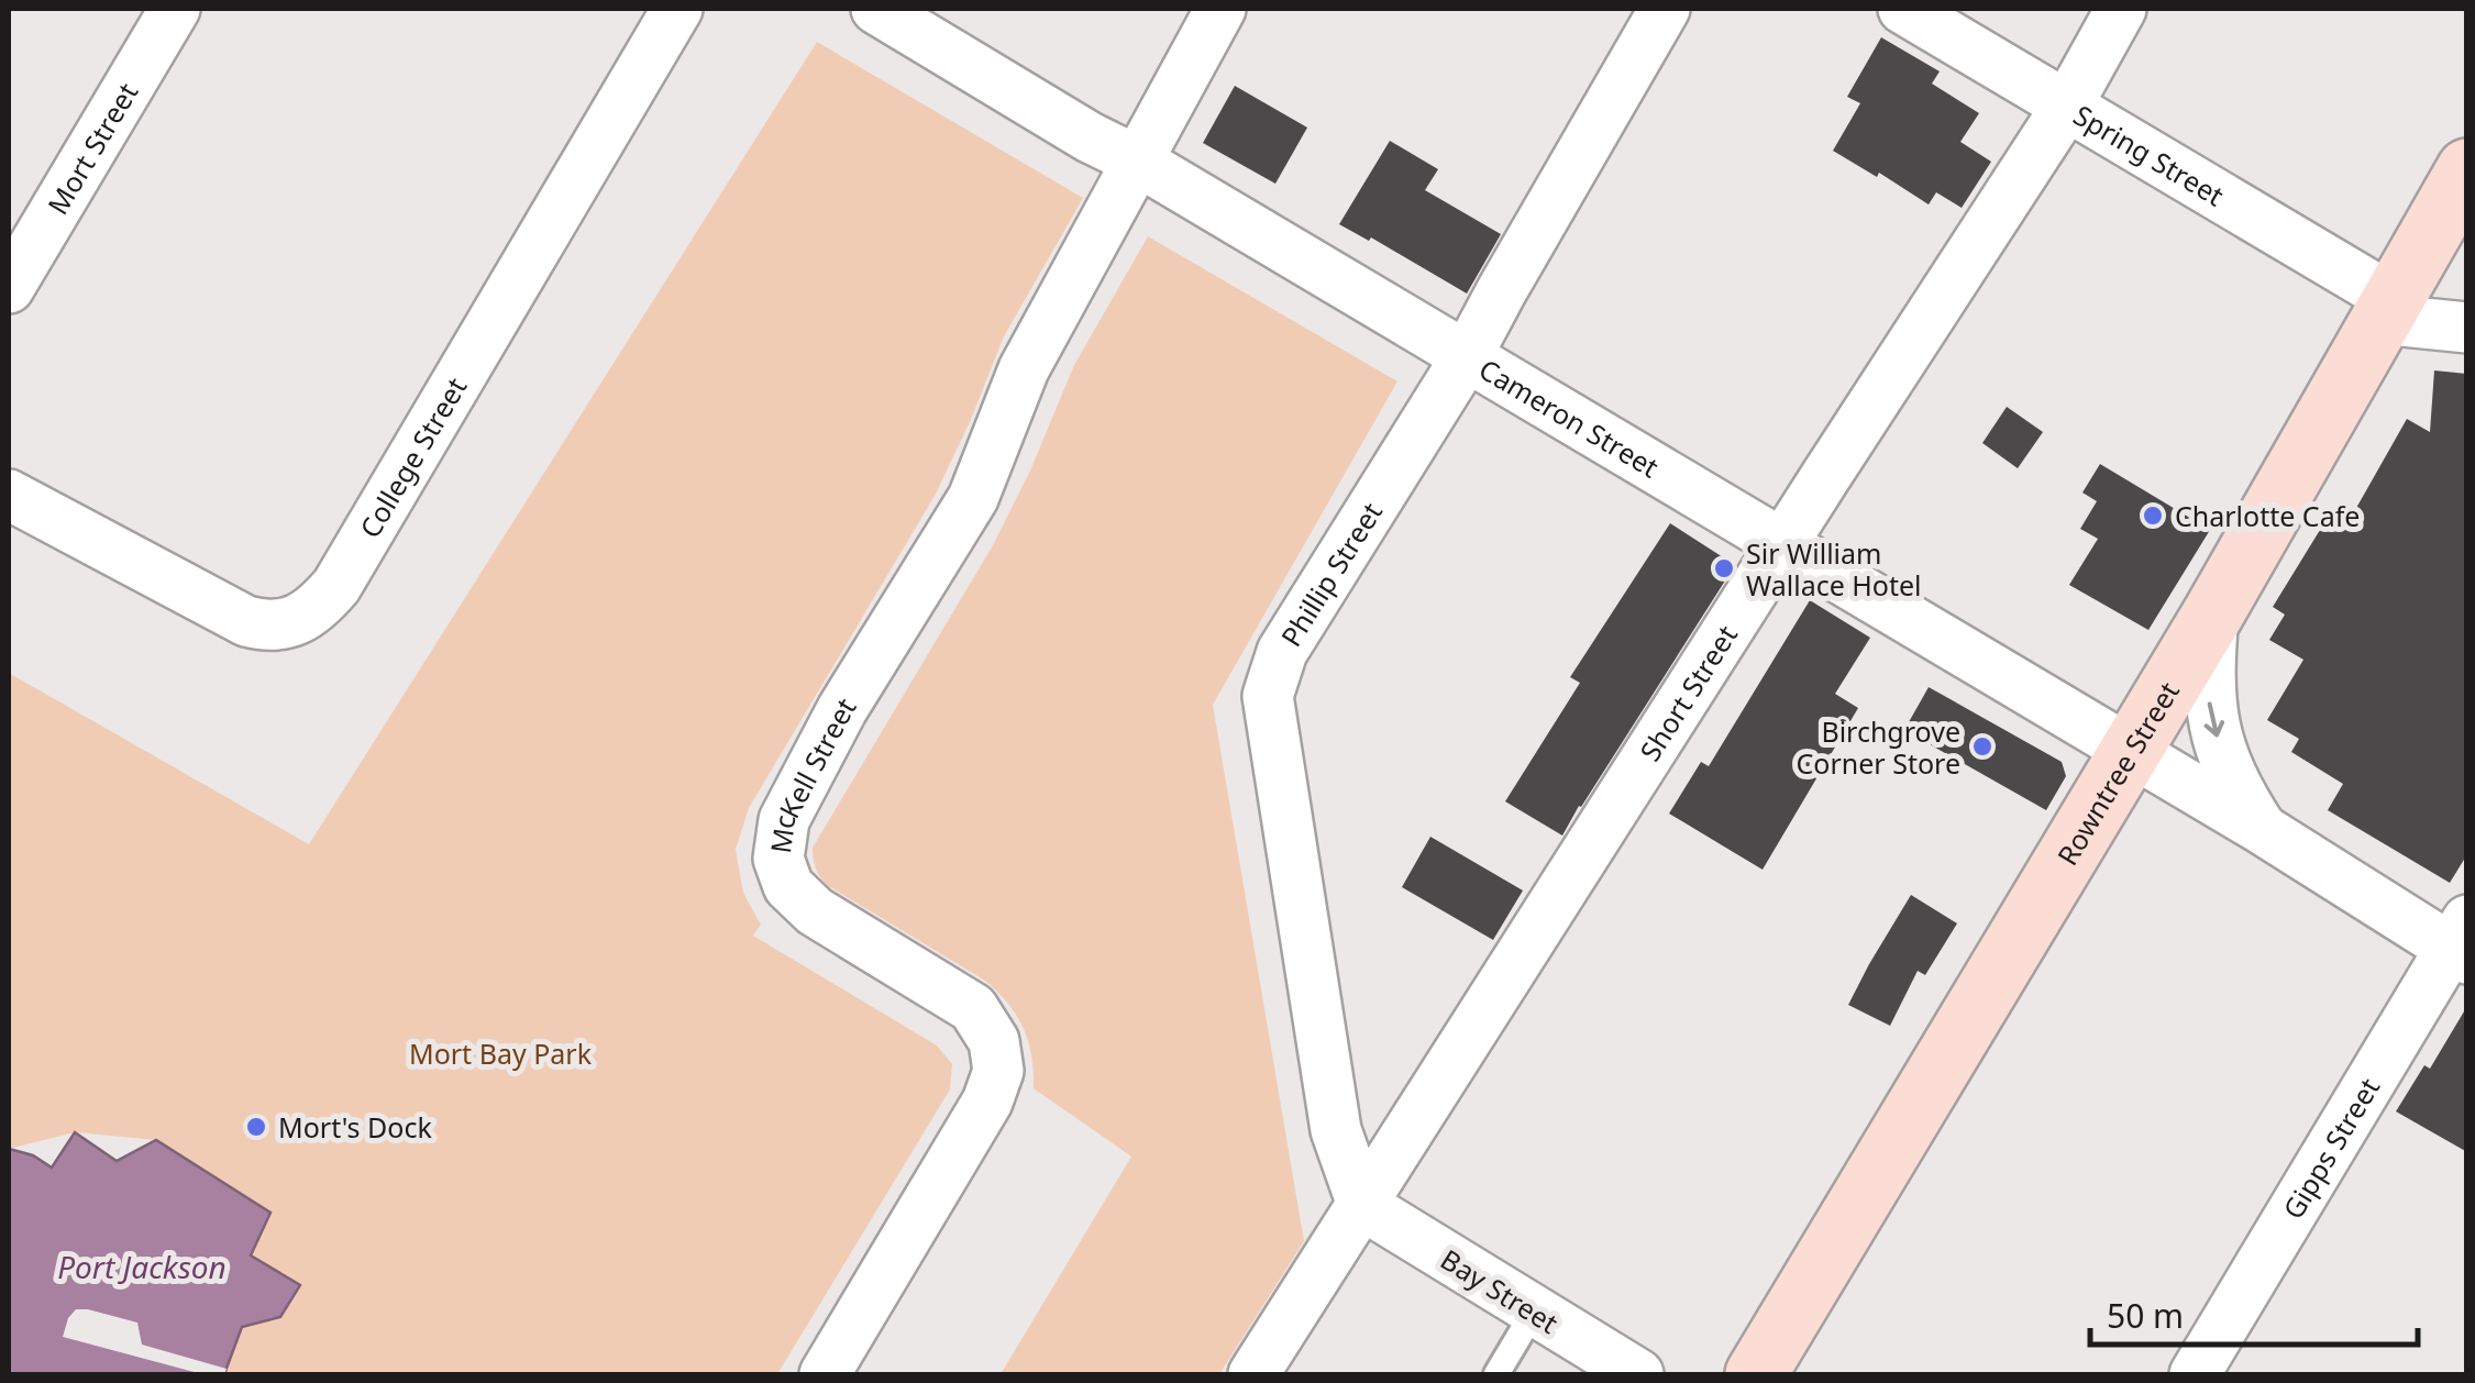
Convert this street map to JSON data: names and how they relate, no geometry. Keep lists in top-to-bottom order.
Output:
{
  "streets": {
    "street": [
      "Mort Street",
      "Spring Street",
      "Cameron Street",
      "College Street",
      "Phillip Street",
      "Short Street",
      "Rowntree Street",
      "McKell Street",
      "Gipps Street",
      "Bay Street"
    ]
  },
  "crossings": [
    ["Spring Street", "Short Street"],
    ["Spring Street", "Rowntree Street"],
    ["Cameron Street", "Phillip Street"],
    ["Cameron Street", "Short Street"],
    ["Cameron Street", "Rowntree Street"],
    ["Cameron Street", "McKell Street"],
    ["Cameron Street", "Gipps Street"],
    ["Phillip Street", "Short Street"],
    ["Phillip Street", "Bay Street"],
    ["Short Street", "Bay Street"]
  ],
  "water": ["Port Jackson"],
  "parks": ["Mort Bay Park"],
  "places": [
    "Charlotte Cafe",
    "Sir William Wallace Hotel",
    "Birchgrove Corner Store",
    "Mort's Dock"
  ],
  "scale_bar": "50 m"
}
